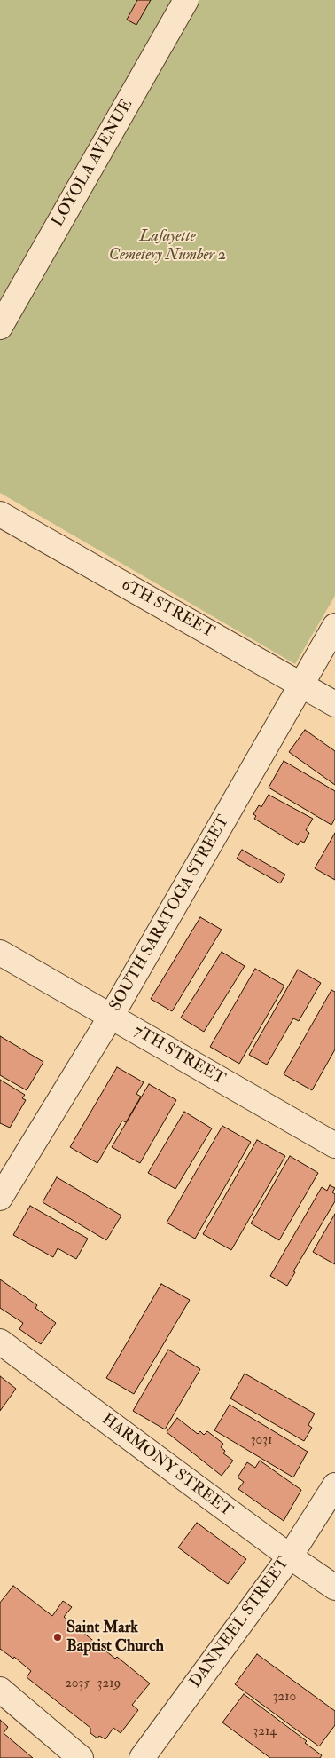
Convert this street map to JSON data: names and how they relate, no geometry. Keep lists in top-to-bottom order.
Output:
{
  "streets": {
    "street": [
      "LOYOLA AVENUE",
      "6TH STREET",
      "SOUTH SARATOGA STREET",
      "7TH STREET",
      "HARMONY STREET",
      "DANNEEL STREET"
    ]
  },
  "crossings": [
    ["6TH STREET", "SOUTH SARATOGA STREET"],
    ["SOUTH SARATOGA STREET", "7TH STREET"],
    ["HARMONY STREET", "DANNEEL STREET"]
  ],
  "parks": ["Lafayette Cemetery Number 2"],
  "places": ["Saint Mark Baptist Church"],
  "house_numbers": [
    "3031",
    "2035",
    "3219",
    "3210",
    "3214"
  ]
}
